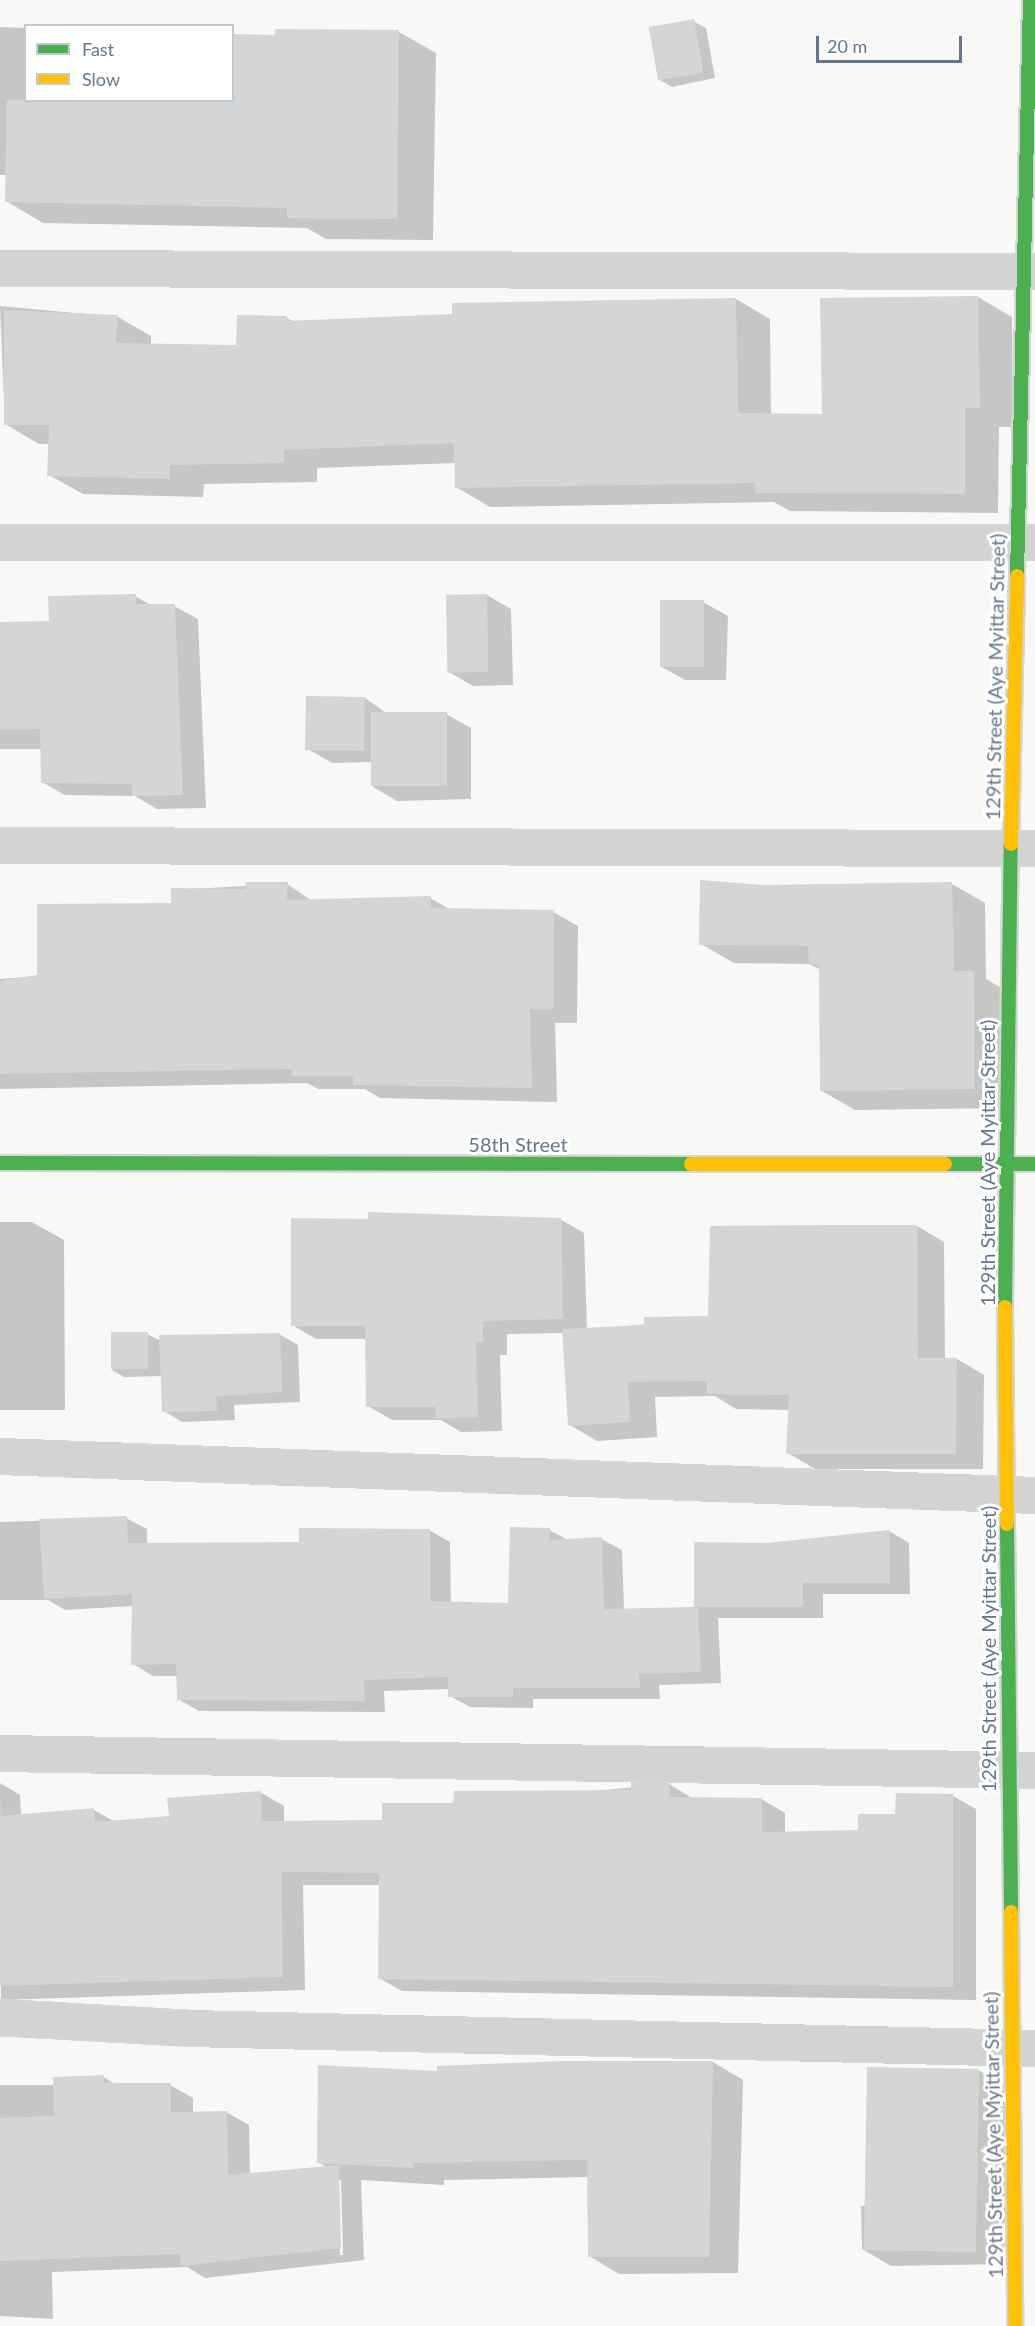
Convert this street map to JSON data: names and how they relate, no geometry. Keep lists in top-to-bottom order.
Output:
{
  "streets": {
    "street": ["129th Street (Aye Myittar Street)", "58th Street"]
  },
  "crossings": [
    ["129th Street (Aye Myittar Street)", "58th Street"]
  ],
  "legend": ["Fast", "Slow"],
  "scale_bar": "20 m"
}
